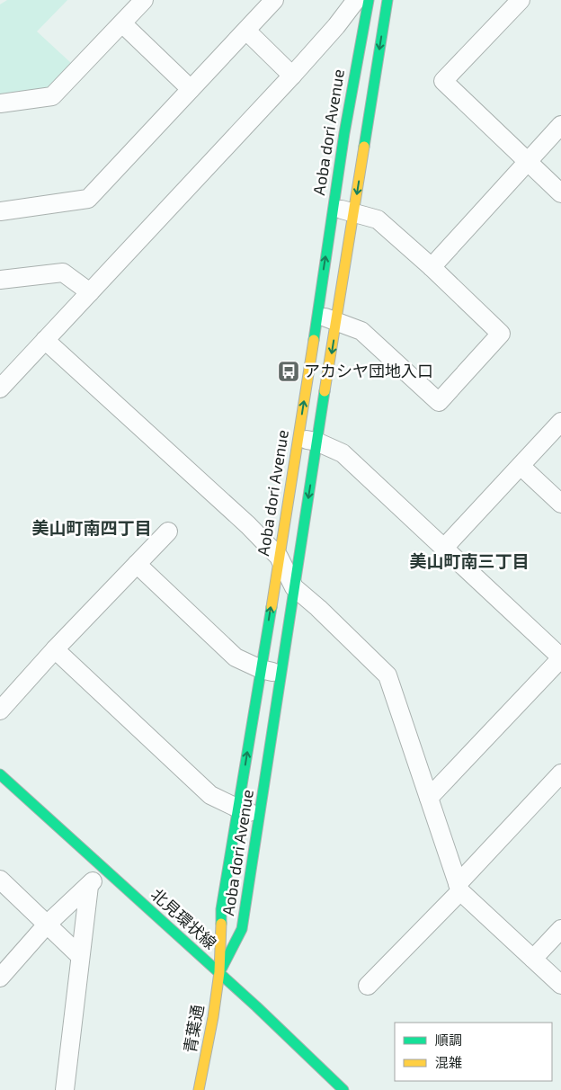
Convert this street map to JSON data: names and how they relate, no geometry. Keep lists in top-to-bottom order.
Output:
{
  "streets": {
    "street": ["Aoba dori Avenue", "北見環状線", "青葉通"]
  },
  "crossings": [
    ["Aoba dori Avenue", "北見環状線"],
    ["Aoba dori Avenue", "青葉通"],
    ["北見環状線", "青葉通"]
  ],
  "districts": ["美山町南四丁目", "美山町南三丁目"],
  "places": {
    "bus stop": ["アカシヤ団地入口"]
  },
  "legend": ["順調", "混雑"]
}
